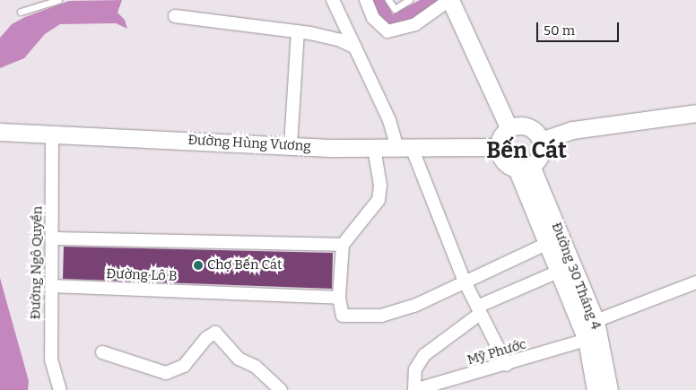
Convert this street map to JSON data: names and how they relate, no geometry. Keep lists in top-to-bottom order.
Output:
{
  "streets": {
    "main road": ["Đường Hùng Vương", "Đường 30 Tháng 4"],
    "street": ["Đường Ngô Quyền", "Đường Lô B", "Mỹ Phước"]
  },
  "crossings": [
    ["Đường Hùng Vương", "Đường Ngô Quyền"],
    ["Đường Hùng Vương", "Đường 30 Tháng 4"],
    ["Đường Ngô Quyền", "Đường Lô B"],
    ["Đường 30 Tháng 4", "Mỹ Phước"]
  ],
  "districts": ["Bến Cát"],
  "places": ["Chợ Bến Cát"],
  "scale_bar": "50 m"
}
